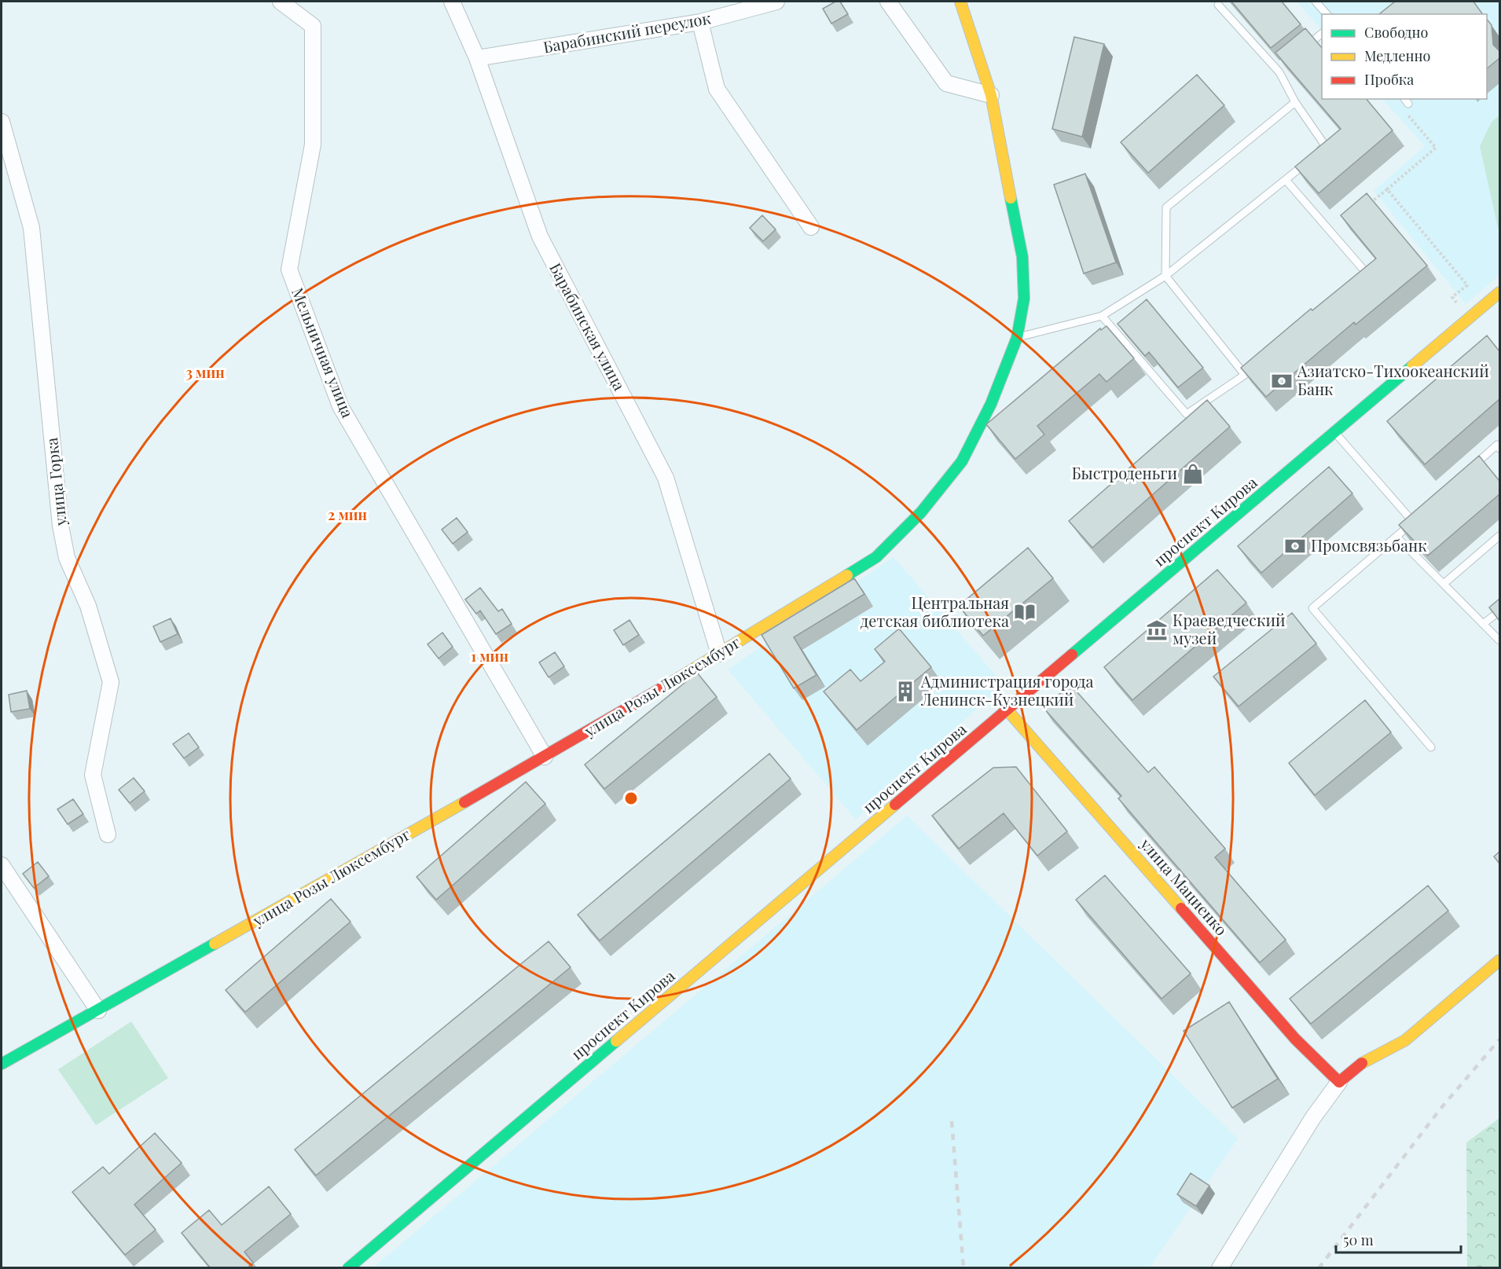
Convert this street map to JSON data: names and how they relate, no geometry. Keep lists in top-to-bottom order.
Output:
{
  "streets": {
    "street": [
      "Барабинский переулок",
      "Барабинская улица",
      "Мельничная улица",
      "улица Горка",
      "проспект Кирова",
      "улица Розы Люксембург",
      "улица Мациенко"
    ]
  },
  "crossings": [
    ["Барабинский переулок", "Барабинская улица"],
    ["Барабинская улица", "улица Розы Люксембург"],
    ["Мельничная улица", "улица Розы Люксембург"],
    ["проспект Кирова", "улица Мациенко"]
  ],
  "places": {
    "bank": ["Азиатско-Тихоокеанский Банк", "Промсвязьбанк"],
    "shop": ["Быстроденьги"],
    "library": ["Центральная детская библиотека"],
    "museum": ["Краеведческий музей"],
    "building": ["Администрация города Ленинск-Кузнецкий"]
  },
  "legend": ["Свободно", "Медленно", "Пробка"],
  "scale_bar": "50 m",
  "rings": ["3 мин", "2 мин", "1 мин"]
}
